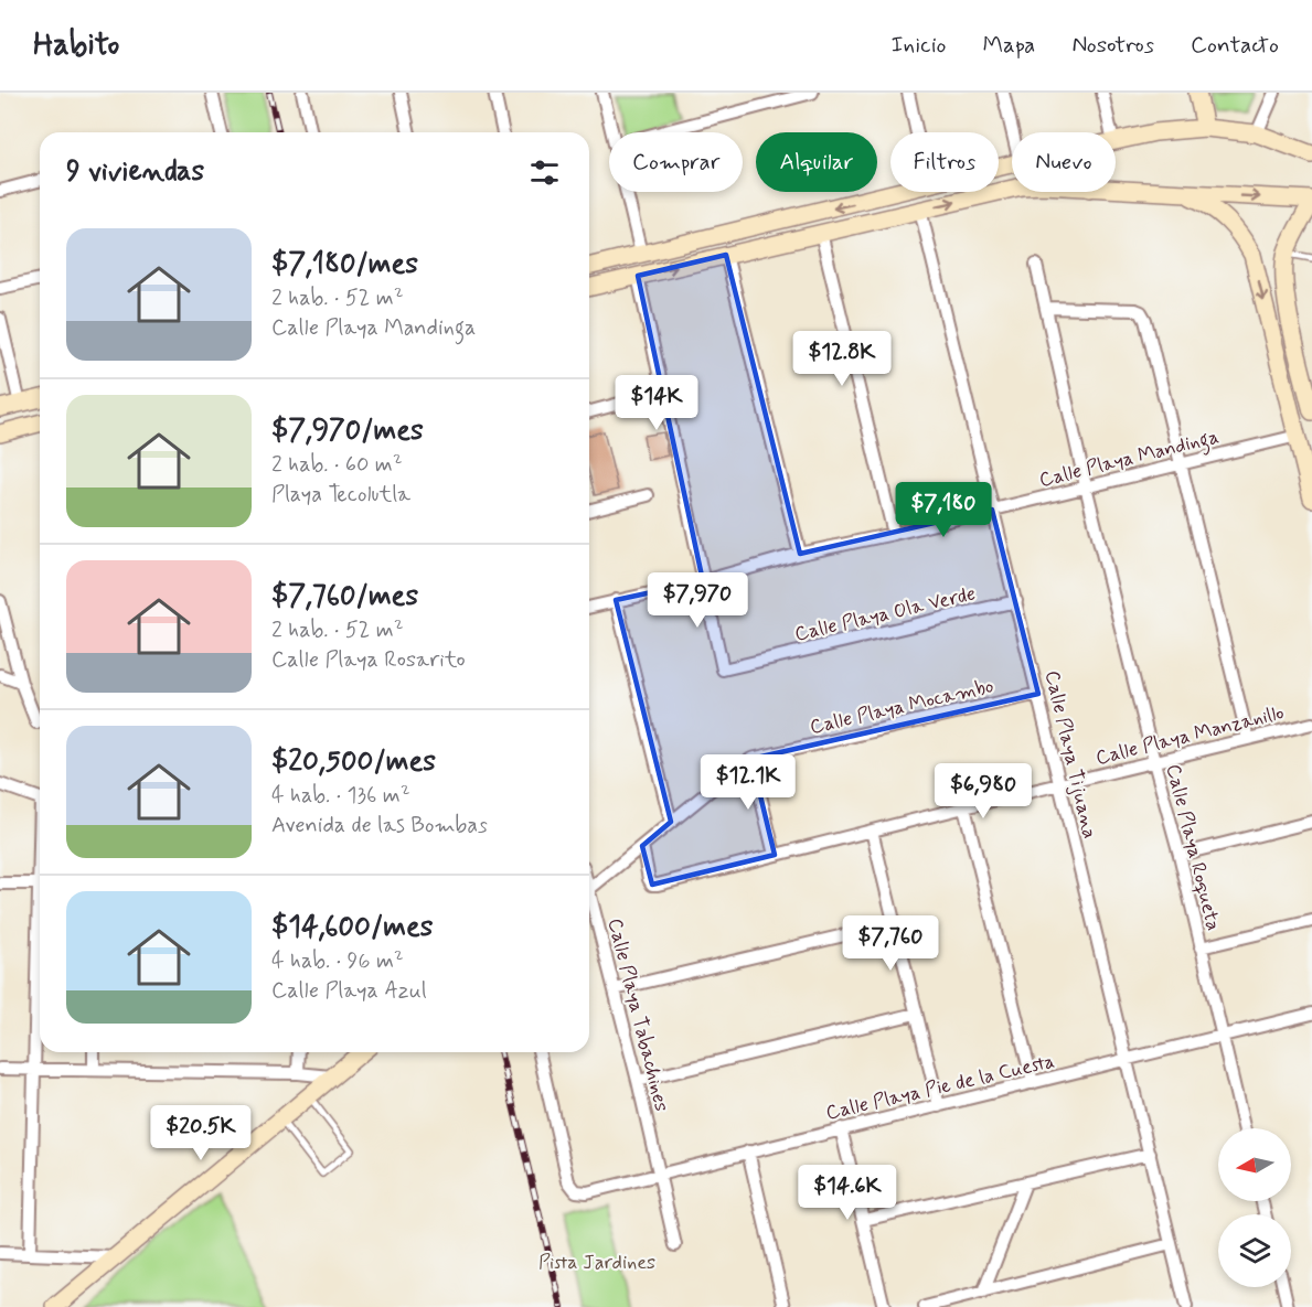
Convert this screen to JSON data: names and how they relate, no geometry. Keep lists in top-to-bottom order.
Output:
{
  "streets": {
    "street": [
      "Calle Playa Mandinga",
      "Calle Playa Ola Verde",
      "Calle Playa Mocambo",
      "Calle Playa Manzanillo",
      "Calle Playa Tijuana",
      "Calle Playa Roqueta",
      "Calle Playa Tabachines",
      "Calle Playa Pie de la Cuesta"
    ]
  },
  "crossings": [
    ["Calle Playa Mandinga", "Calle Playa Ola Verde"],
    ["Calle Playa Mandinga", "Calle Playa Tijuana"],
    ["Calle Playa Mandinga", "Calle Playa Roqueta"],
    ["Calle Playa Ola Verde", "Calle Playa Tijuana"],
    ["Calle Playa Mocambo", "Calle Playa Manzanillo"],
    ["Calle Playa Mocambo", "Calle Playa Tijuana"],
    ["Calle Playa Manzanillo", "Calle Playa Tijuana"],
    ["Calle Playa Manzanillo", "Calle Playa Roqueta"],
    ["Calle Playa Tijuana", "Calle Playa Pie de la Cuesta"],
    ["Calle Playa Roqueta", "Calle Playa Pie de la Cuesta"],
    ["Calle Playa Tabachines", "Calle Playa Pie de la Cuesta"]
  ],
  "parks": ["Pista Jardines"],
  "north": "left",
  "page": {
    "header": "Habito",
    "nav": [
      "Inicio",
      "Mapa",
      "Nosotros",
      "Contacto"
    ],
    "chip": [
      "Comprar",
      "Alquilar",
      "Filtros",
      "Nuevo"
    ],
    "heading": "9 viviendas",
    "list": [
      {
        "name": "$7,180/mes",
        "note": "2 hab. · 52 m² · Calle Playa Mandinga"
      },
      {
        "name": "$7,970/mes",
        "note": "2 hab. · 60 m² · Playa Tecolutla"
      },
      {
        "name": "$7,760/mes",
        "note": "2 hab. · 52 m² · Calle Playa Rosarito"
      },
      {
        "name": "$20,500/mes",
        "note": "4 hab. · 136 m² · Avenida de las Bombas"
      },
      {
        "name": "$14,600/mes",
        "note": "4 hab. · 96 m² · Calle Playa Azul"
      }
    ],
    "price": [
      "$12.8K",
      "$14K",
      "$7,180",
      "$7,970",
      "$12.1K",
      "$6,980",
      "$7,760",
      "$20.5K",
      "$14.6K"
    ]
  }
}
